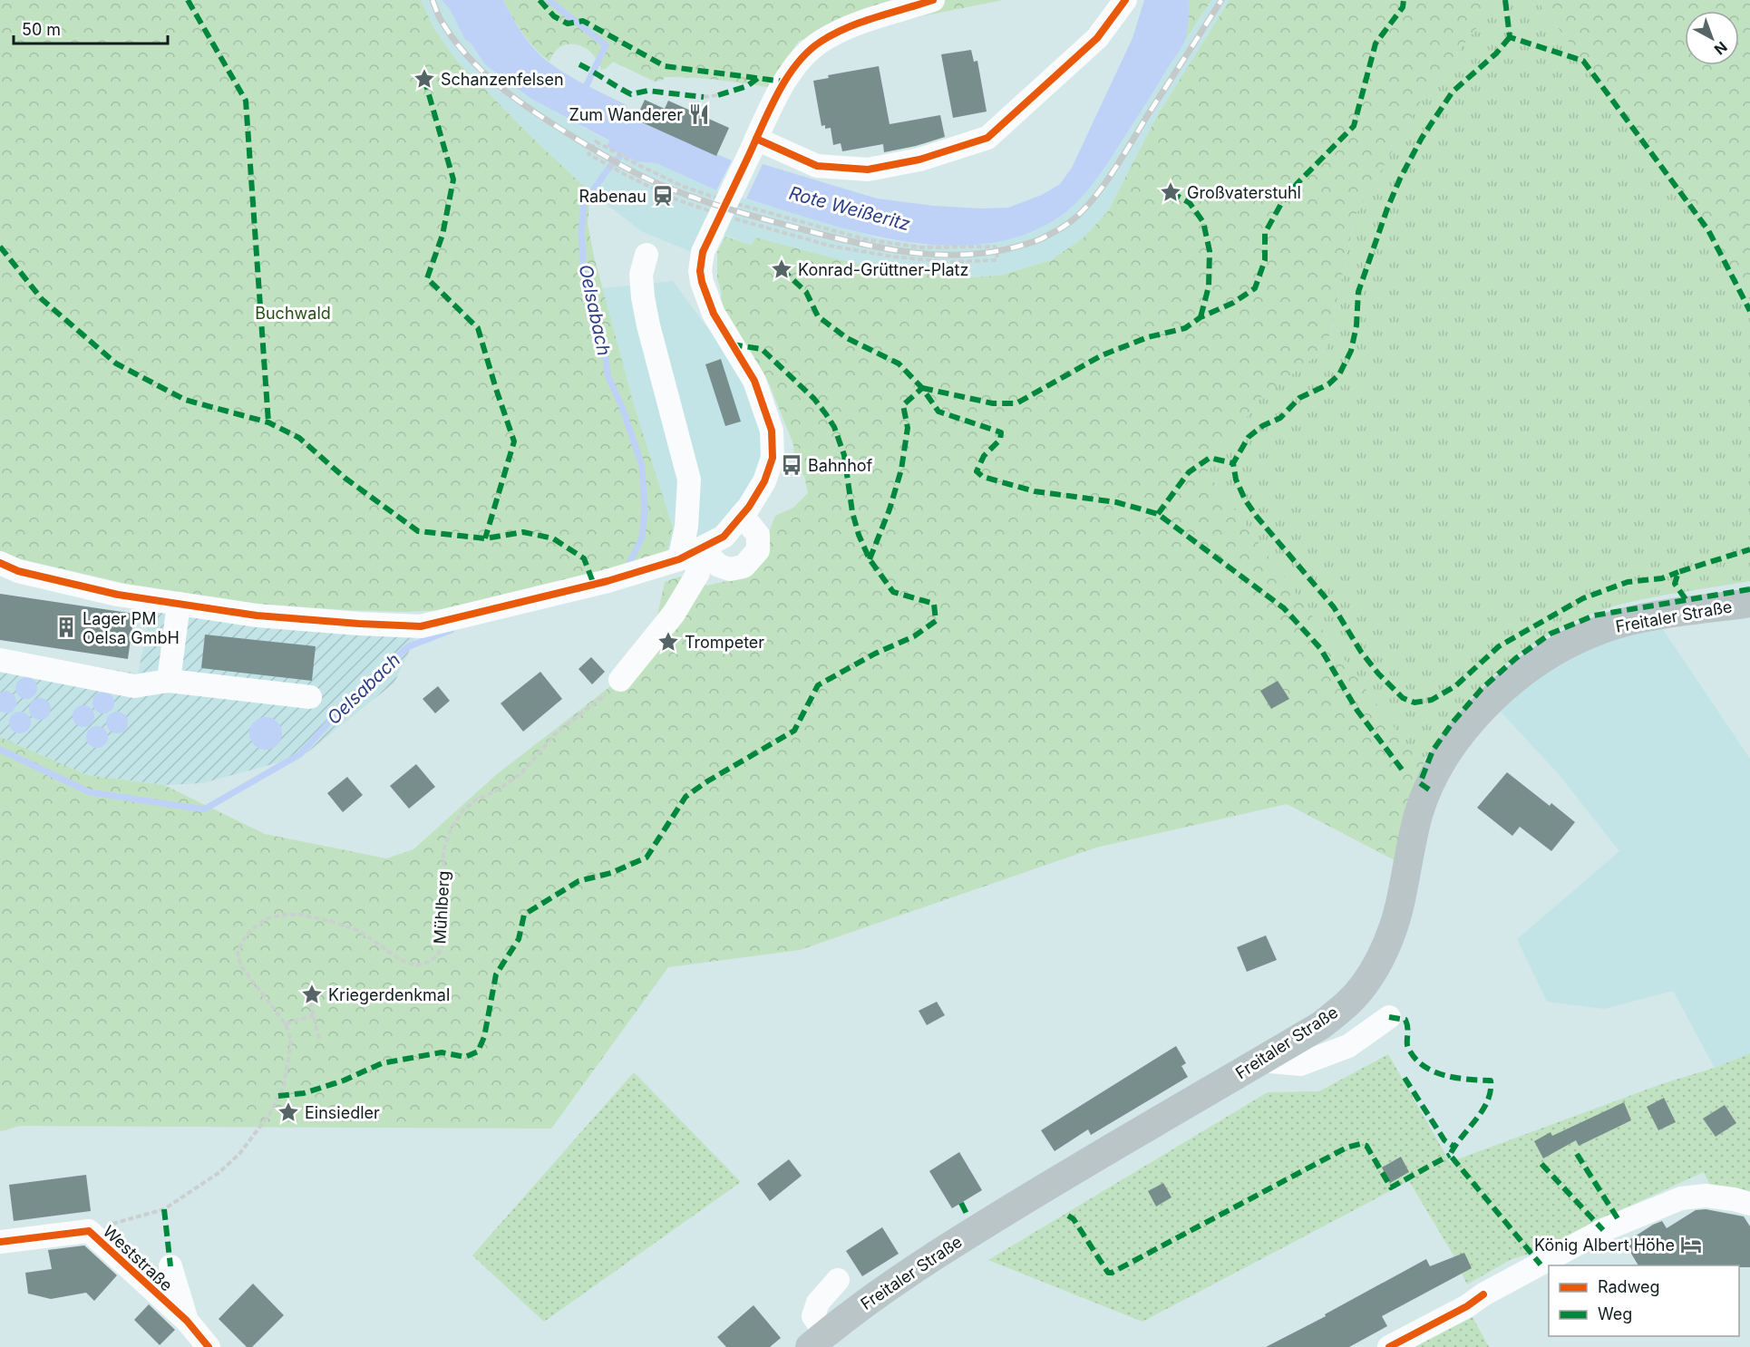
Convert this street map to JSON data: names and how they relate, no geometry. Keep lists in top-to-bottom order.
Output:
{
  "streets": {
    "main road": ["Freitaler Straße"],
    "street": ["Weststraße"],
    "path": ["Mühlberg"]
  },
  "water": ["Rote Weißeritz", "Oelsabach"],
  "parks": ["Buchwald"],
  "places": {
    "place": [
      "Schanzenfelsen",
      "Großvaterstuhl",
      "Konrad-Grüttner-Platz",
      "Trompeter",
      "Kriegerdenkmal",
      "Einsiedler"
    ],
    "restaurant": ["Zum Wanderer"],
    "station": ["Rabenau"],
    "bus stop": ["Bahnhof"],
    "building": ["Lager PM Oelsa GmbH"],
    "hotel": ["König Albert Höhe"]
  },
  "legend": ["Radweg", "Weg"],
  "scale_bar": "50 m",
  "north": "bottom right"
}
